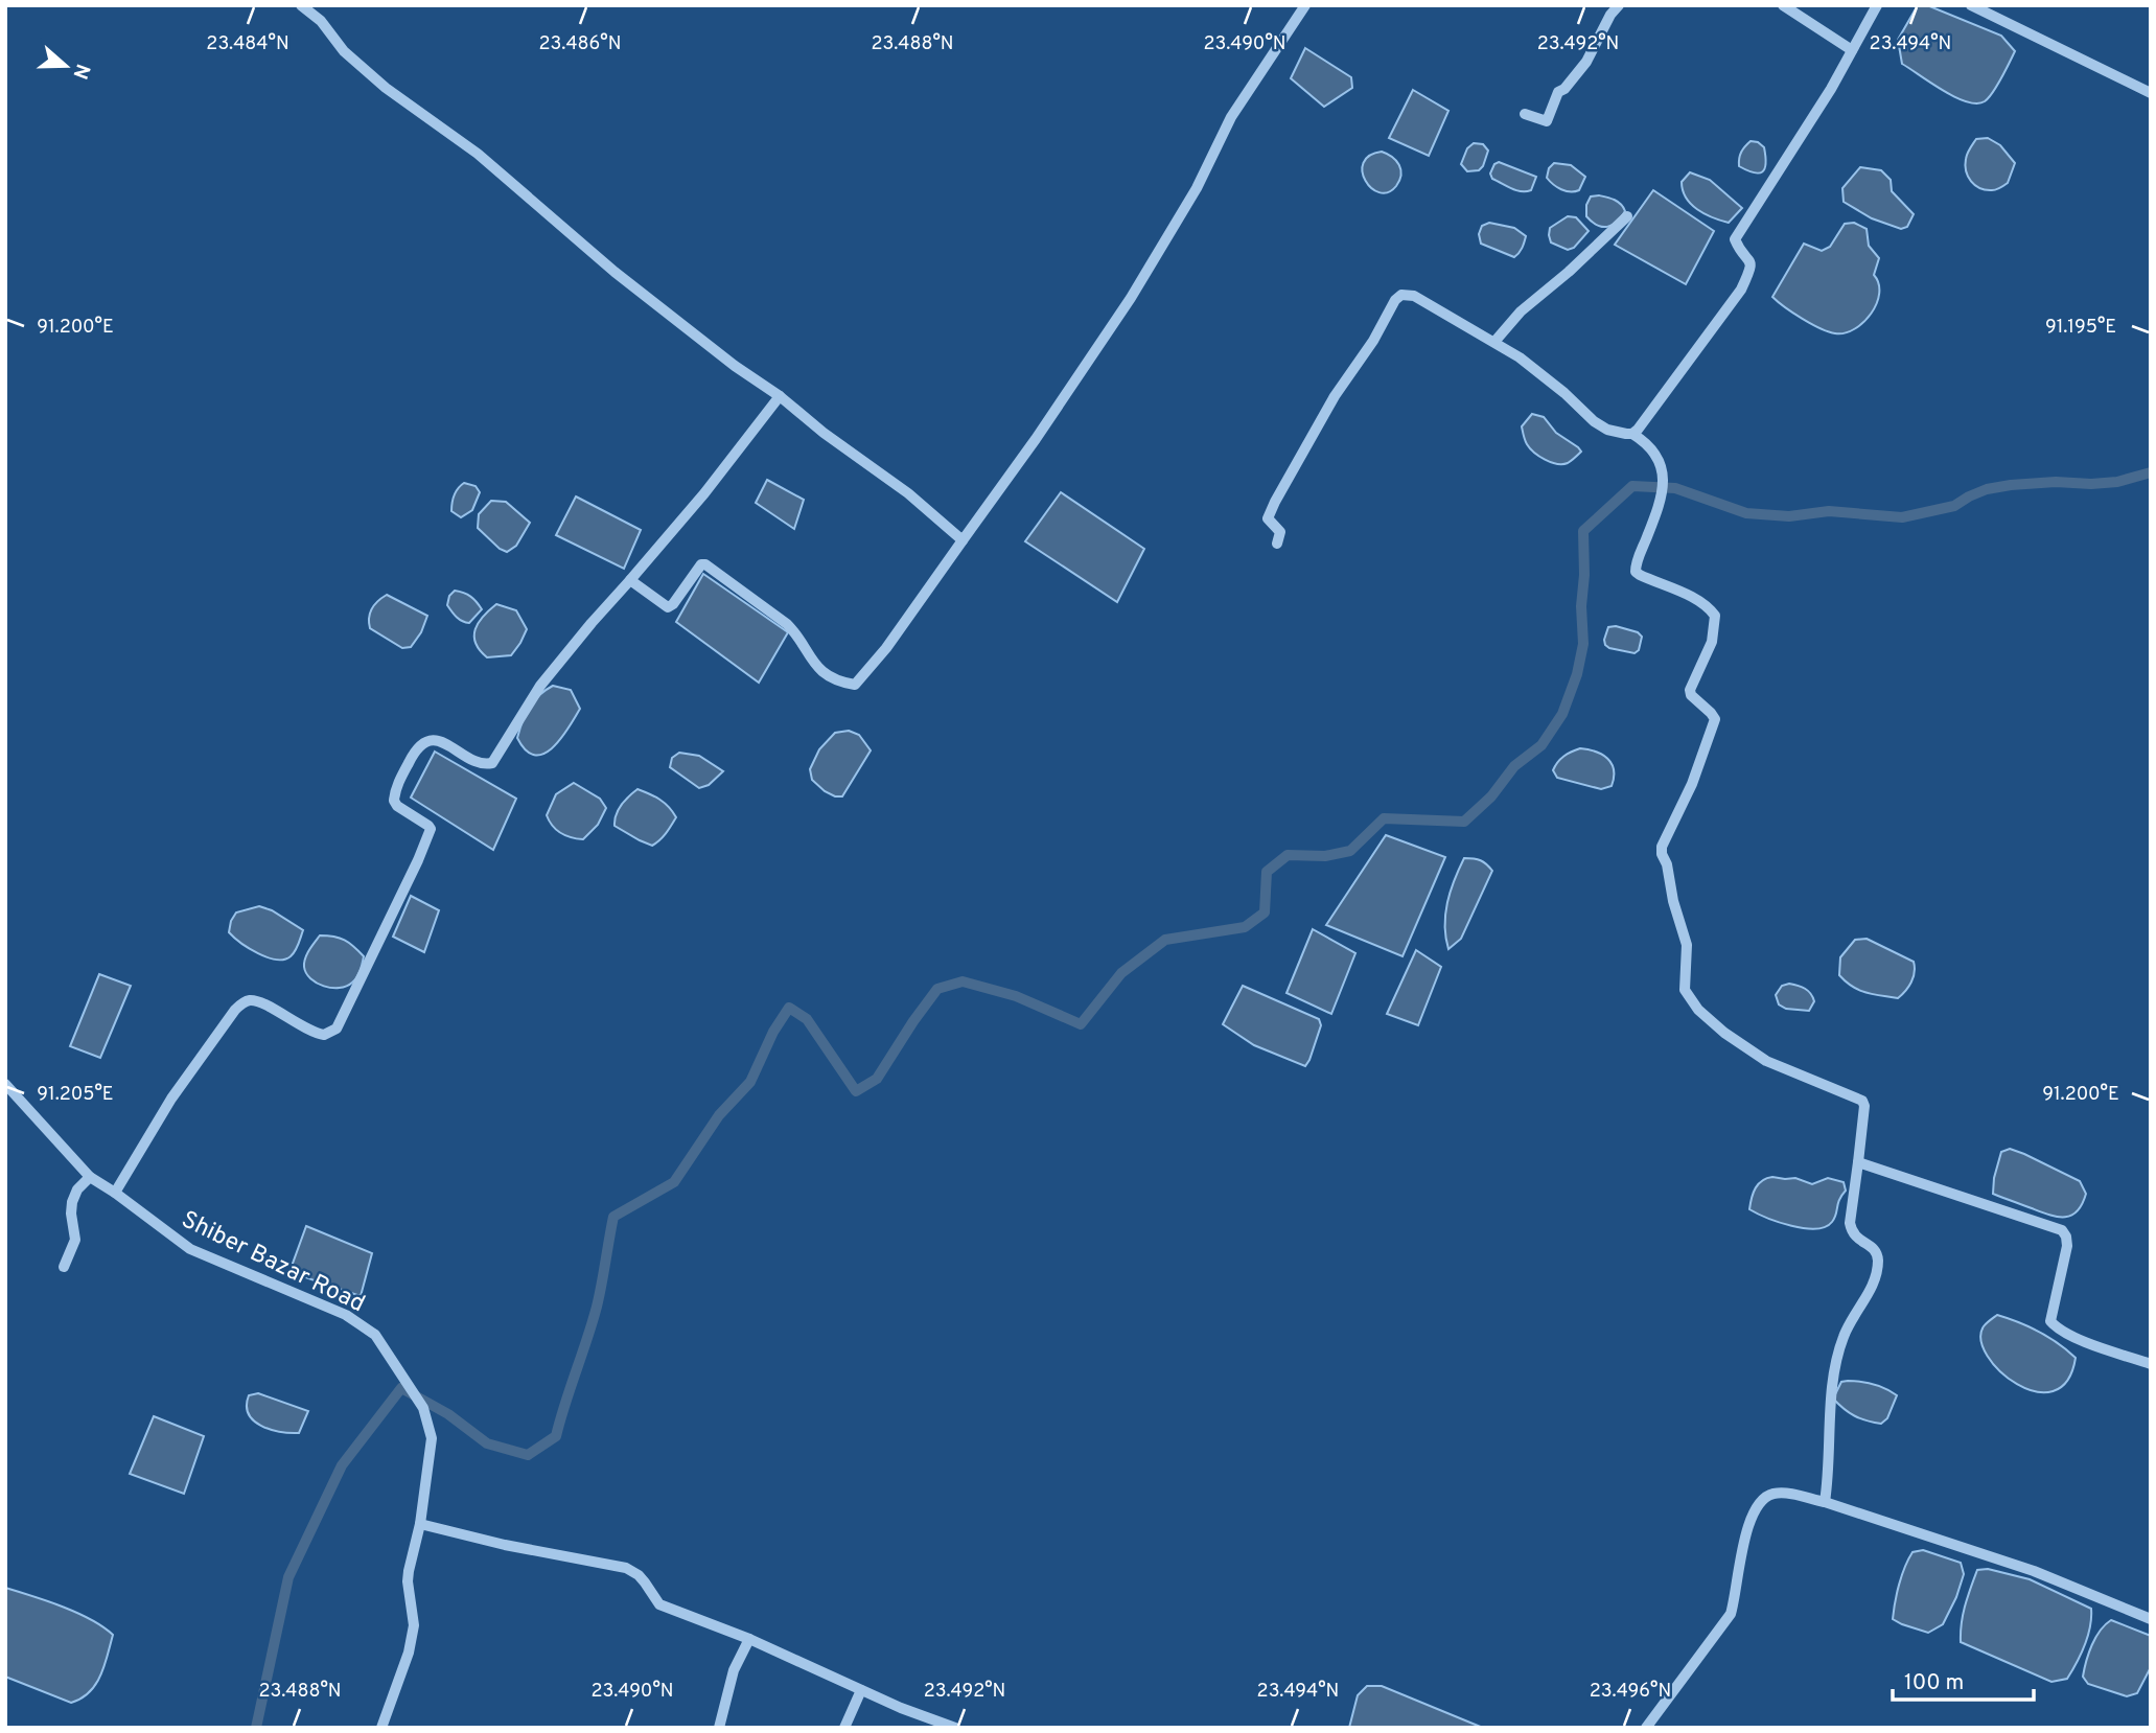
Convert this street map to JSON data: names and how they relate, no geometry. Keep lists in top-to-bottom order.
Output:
{
  "streets": {
    "street": ["Shiber Bazar Road"]
  },
  "scale_bar": "100 m",
  "north": "right",
  "coordinates": [
    "23.484°N",
    "23.486°N",
    "23.488°N",
    "23.490°N",
    "23.492°N",
    "23.494°N",
    "91.195°E",
    "91.200°E",
    "91.205°E",
    "23.496°N"
  ]
}
